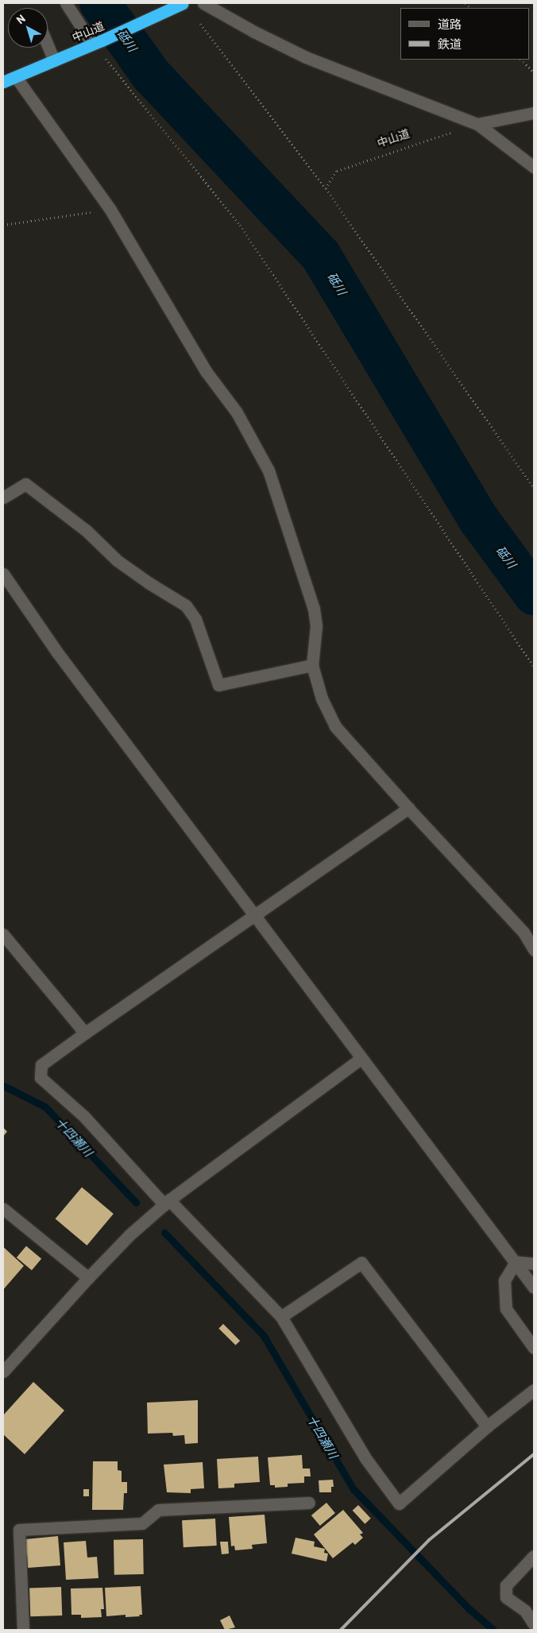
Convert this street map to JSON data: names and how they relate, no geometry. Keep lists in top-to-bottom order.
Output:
{
  "streets": {
    "highway": ["中山道"]
  },
  "water": ["砥川", "十四瀬川"],
  "legend": ["道路", "鉄道"],
  "north": "top left"
}
